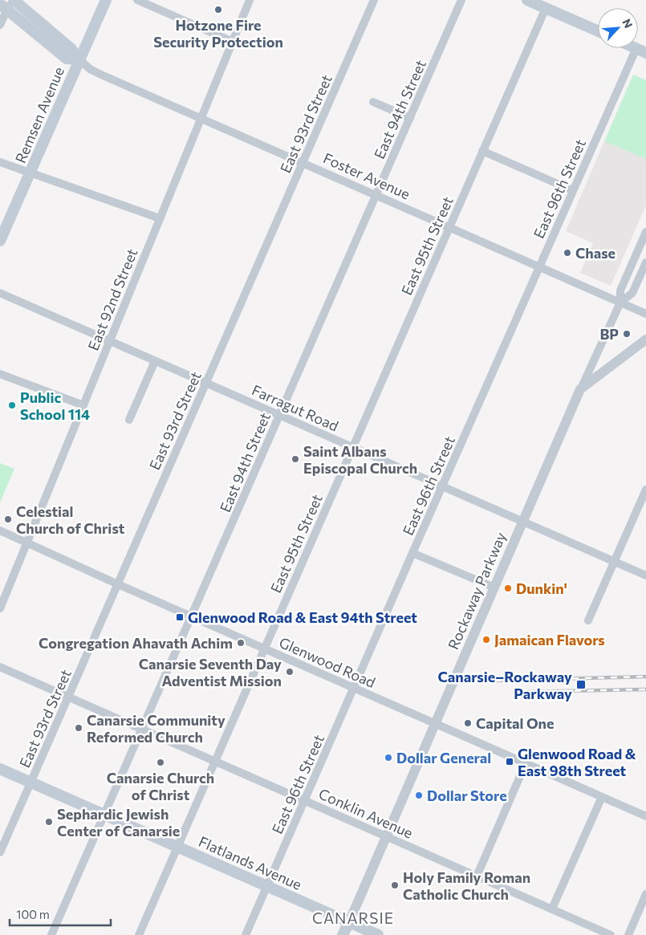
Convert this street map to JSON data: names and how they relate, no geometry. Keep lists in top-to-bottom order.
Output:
{
  "streets": {
    "main road": [
      "Remsen Avenue",
      "Foster Avenue",
      "Rockaway Parkway",
      "Flatlands Avenue"
    ],
    "street": [
      "East 94th Street",
      "East 93rd Street",
      "East 96th Street",
      "East 95th Street",
      "East 92nd Street",
      "Farragut Road",
      "Glenwood Road",
      "Conklin Avenue"
    ]
  },
  "crossings": [
    ["East 94th Street", "Foster Avenue"],
    ["East 94th Street", "Farragut Road"],
    ["East 94th Street", "Glenwood Road"],
    ["East 94th Street", "Conklin Avenue"],
    ["East 94th Street", "Flatlands Avenue"],
    ["Remsen Avenue", "Foster Avenue"],
    ["East 93rd Street", "Foster Avenue"],
    ["East 93rd Street", "Farragut Road"],
    ["East 93rd Street", "Glenwood Road"],
    ["East 93rd Street", "Conklin Avenue"],
    ["East 93rd Street", "Flatlands Avenue"],
    ["Foster Avenue", "East 96th Street"],
    ["Foster Avenue", "East 95th Street"],
    ["Foster Avenue", "East 92nd Street"],
    ["Foster Avenue", "Rockaway Parkway"],
    ["East 96th Street", "Farragut Road"],
    ["East 96th Street", "Glenwood Road"],
    ["East 96th Street", "Conklin Avenue"],
    ["East 96th Street", "Flatlands Avenue"],
    ["East 95th Street", "Farragut Road"],
    ["East 95th Street", "Glenwood Road"],
    ["East 95th Street", "Conklin Avenue"],
    ["East 95th Street", "Flatlands Avenue"],
    ["East 92nd Street", "Farragut Road"],
    ["East 92nd Street", "Glenwood Road"],
    ["Farragut Road", "Rockaway Parkway"],
    ["Rockaway Parkway", "Glenwood Road"],
    ["Rockaway Parkway", "Conklin Avenue"],
    ["Rockaway Parkway", "Flatlands Avenue"]
  ],
  "districts": ["CANARSIE"],
  "places": {
    "other": [
      "Hotzone Fire Security Protection",
      "Chase",
      "BP",
      "Public School 114",
      "Saint Albans Episcopal Church",
      "Celestial Church of Christ",
      "Dunkin'",
      "Jamaican Flavors",
      "Congregation Ahavath Achim",
      "Canarsie Seventh Day Adventist Mission",
      "Capital One",
      "Canarsie Community Reformed Church",
      "Dollar General",
      "Canarsie Church of Christ",
      "Dollar Store",
      "Sephardic Jewish Center of Canarsie",
      "Holy Family Roman Catholic Church"
    ],
    "transit": ["Glenwood Road & East 94th Street", "Canarsie–Rockaway Parkway", "Glenwood Road & East 98th Street"]
  },
  "scale_bar": "100 m",
  "north": "top right"
}
